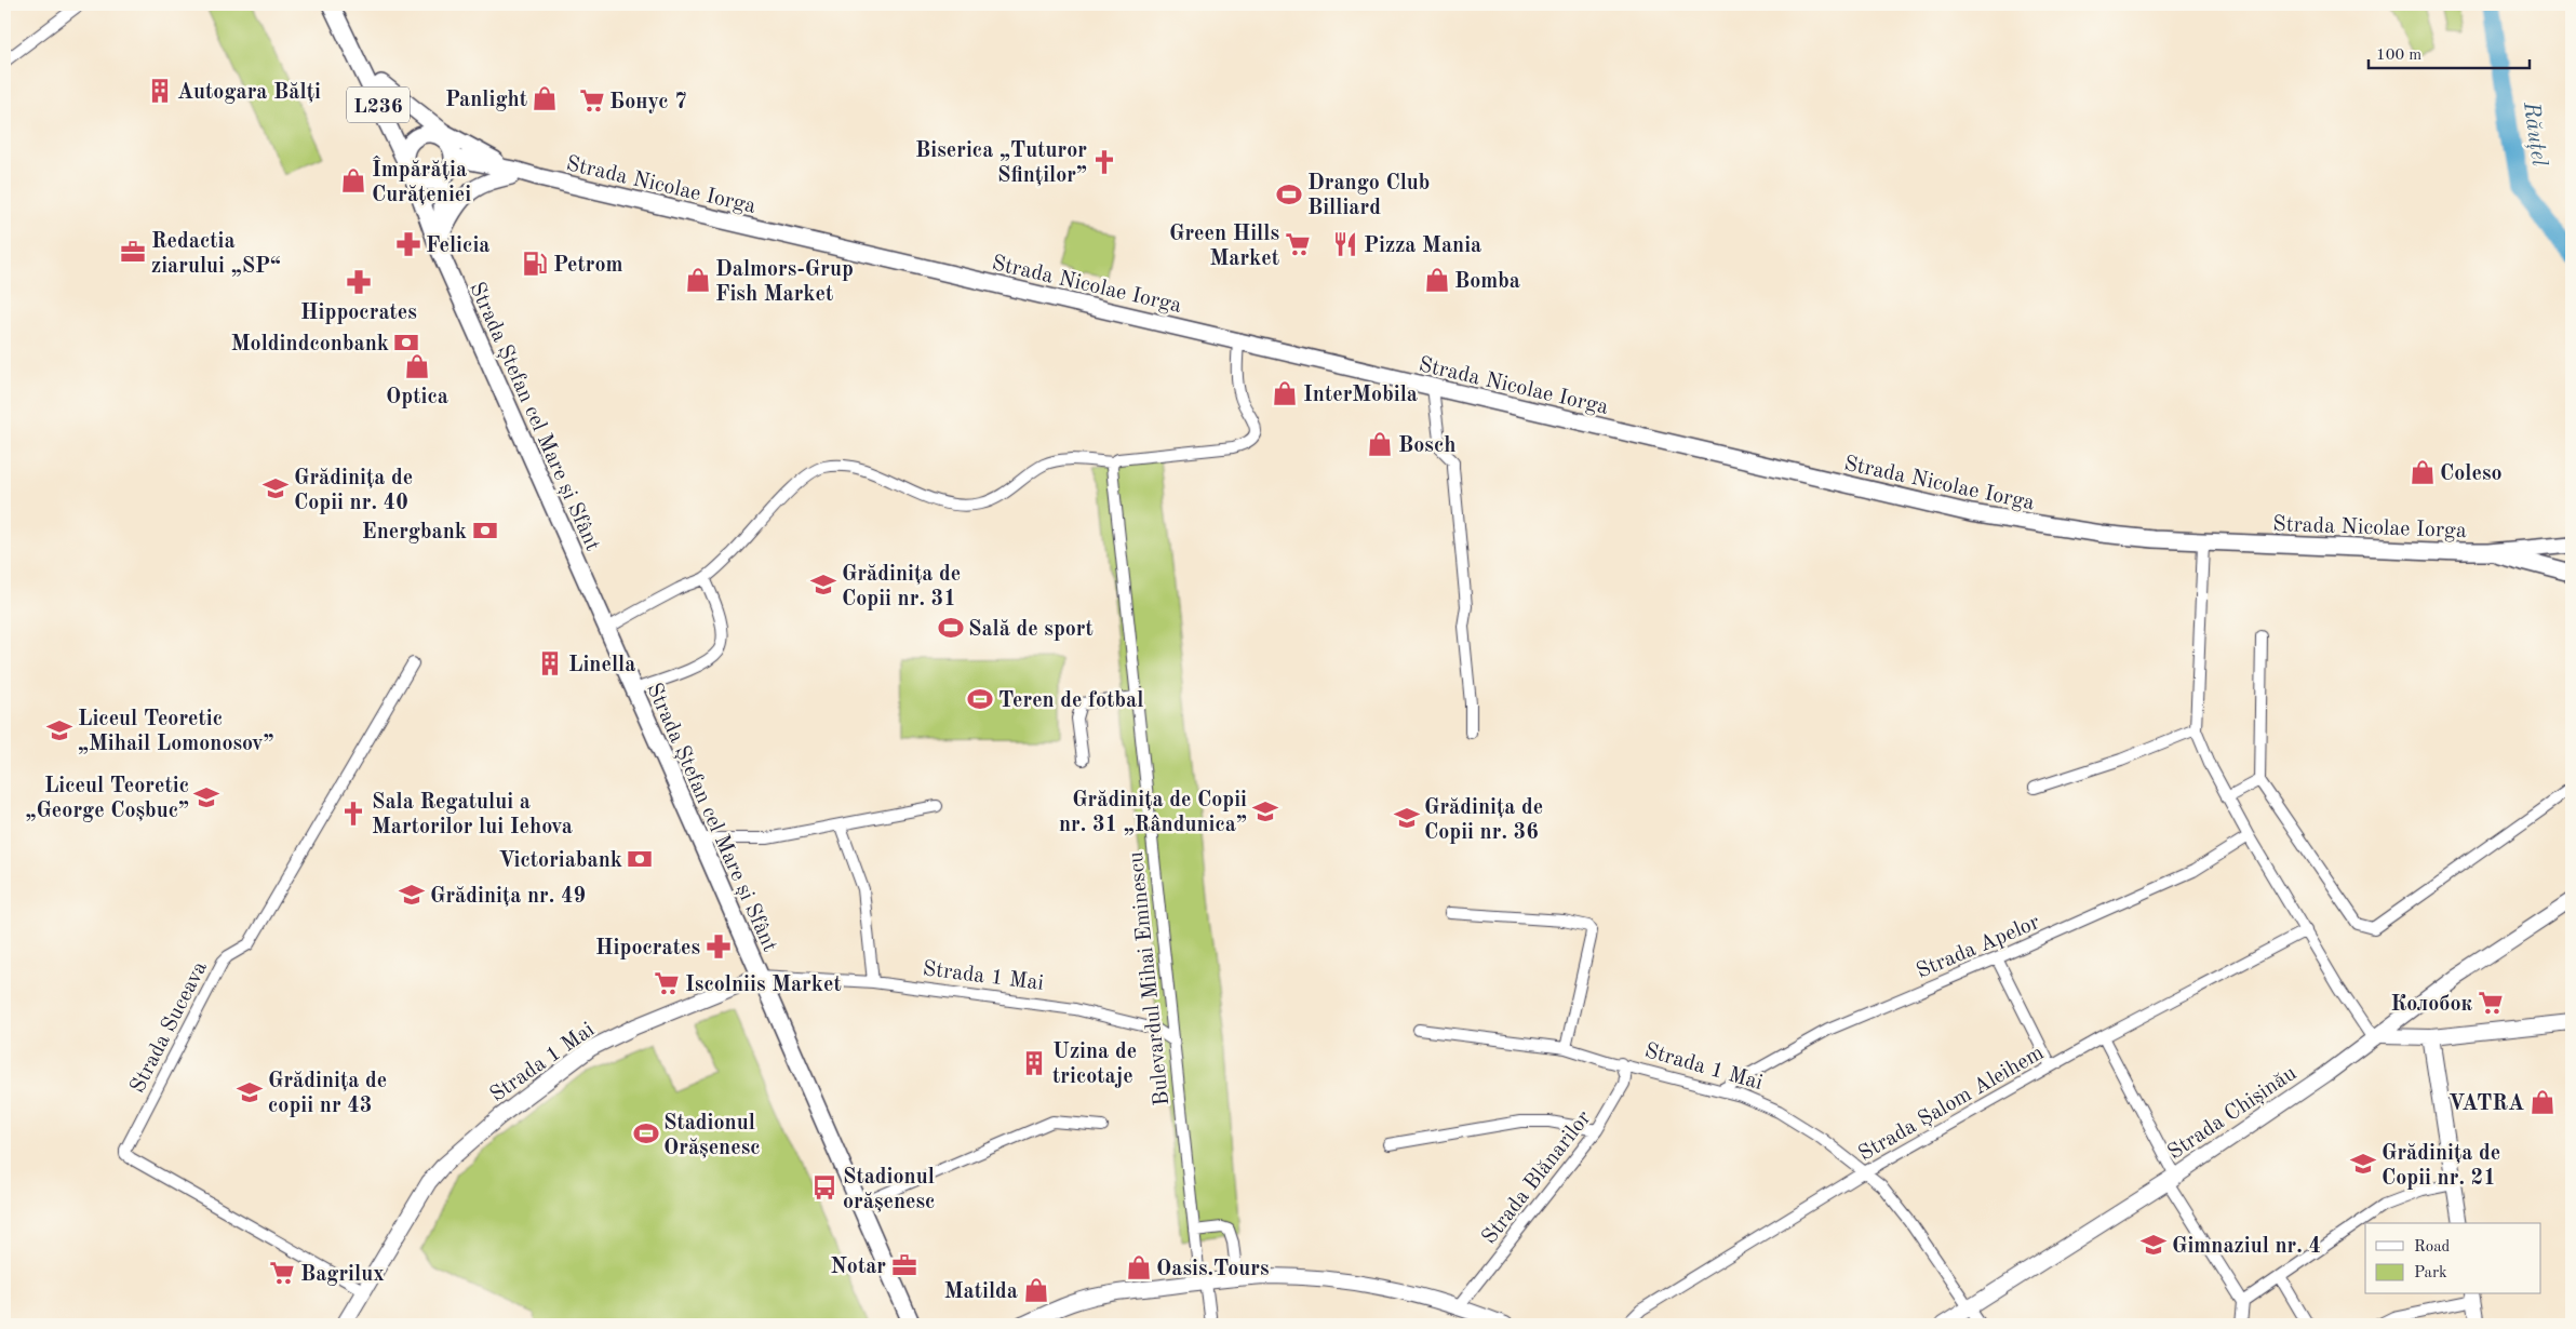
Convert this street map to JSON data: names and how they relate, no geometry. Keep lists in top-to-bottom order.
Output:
{
  "streets": {
    "main road": ["L236", "Strada Nicolae Iorga", "Strada Ștefan cel Mare și Sfânt"],
    "street": [
      "Strada Apelor",
      "Strada 1 Mai",
      "Bulevardul Mihai Eminescu",
      "Strada Suceava",
      "Strada Șalom Aleihem",
      "Strada Chișinău",
      "Strada Blănarilor"
    ]
  },
  "crossings": [
    ["L236", "Strada Nicolae Iorga"],
    ["L236", "Strada Ștefan cel Mare și Sfânt"],
    ["Strada Nicolae Iorga", "Strada Ștefan cel Mare și Sfânt"],
    ["Strada Ștefan cel Mare și Sfânt", "Strada 1 Mai"],
    ["Strada Apelor", "Strada 1 Mai"],
    ["Strada 1 Mai", "Bulevardul Mihai Eminescu"],
    ["Strada 1 Mai", "Strada Suceava"],
    ["Strada 1 Mai", "Strada Șalom Aleihem"],
    ["Strada 1 Mai", "Strada Chișinău"],
    ["Strada 1 Mai", "Strada Blănarilor"]
  ],
  "water": ["Răuțel"],
  "places": {
    "building": ["Autogara Bălți", "Linella", "Uzina de tricotaje"],
    "shop": [
      "Panlight",
      "Împărăția Curățeniei",
      "Dalmors-Grup Fish Market",
      "Bomba",
      "Optica",
      "InterMobila",
      "Bosch",
      "Coleso",
      "VATRA",
      "Oasis.Tours",
      "Matilda"
    ],
    "supermarket": [
      "Бонус 7",
      "Green Hills Market",
      "Iscolniis Market",
      "Колобок",
      "Bagrilux"
    ],
    "church": ["Biserica „Tuturor Sfinților”", "Sala Regatului a Martorilor lui Iehova"],
    "sports": [
      "Drango Club Billiard",
      "Sală de sport",
      "Teren de fotbal",
      "Stadionul Orășenesc"
    ],
    "pharmacy": ["Felicia", "Hippocrates", "Hipocrates"],
    "restaurant": ["Pizza Mania"],
    "office": ["Redactia ziarului „SP“", "Notar"],
    "fuel station": ["Petrom"],
    "bank": ["Moldindconbank", "Energbank", "Victoriabank"],
    "school or university": [
      "Grădinița de Copii nr. 40",
      "Grădinița de Copii nr. 31",
      "Liceul Teoretic „Mihail Lomonosov”",
      "Liceul Teoretic „George Coșbuc”",
      "Grădinița de Copii nr. 31 „Rândunica”",
      "Grădinița de Copii nr. 36",
      "Grădinița nr. 49",
      "Grădinița de copii nr 43",
      "Grădinița de Copii nr. 21",
      "Gimnaziul nr. 4"
    ],
    "bus stop": ["Stadionul orășenesc"]
  },
  "legend": ["Road", "Park"],
  "scale_bar": "100 m"
}
